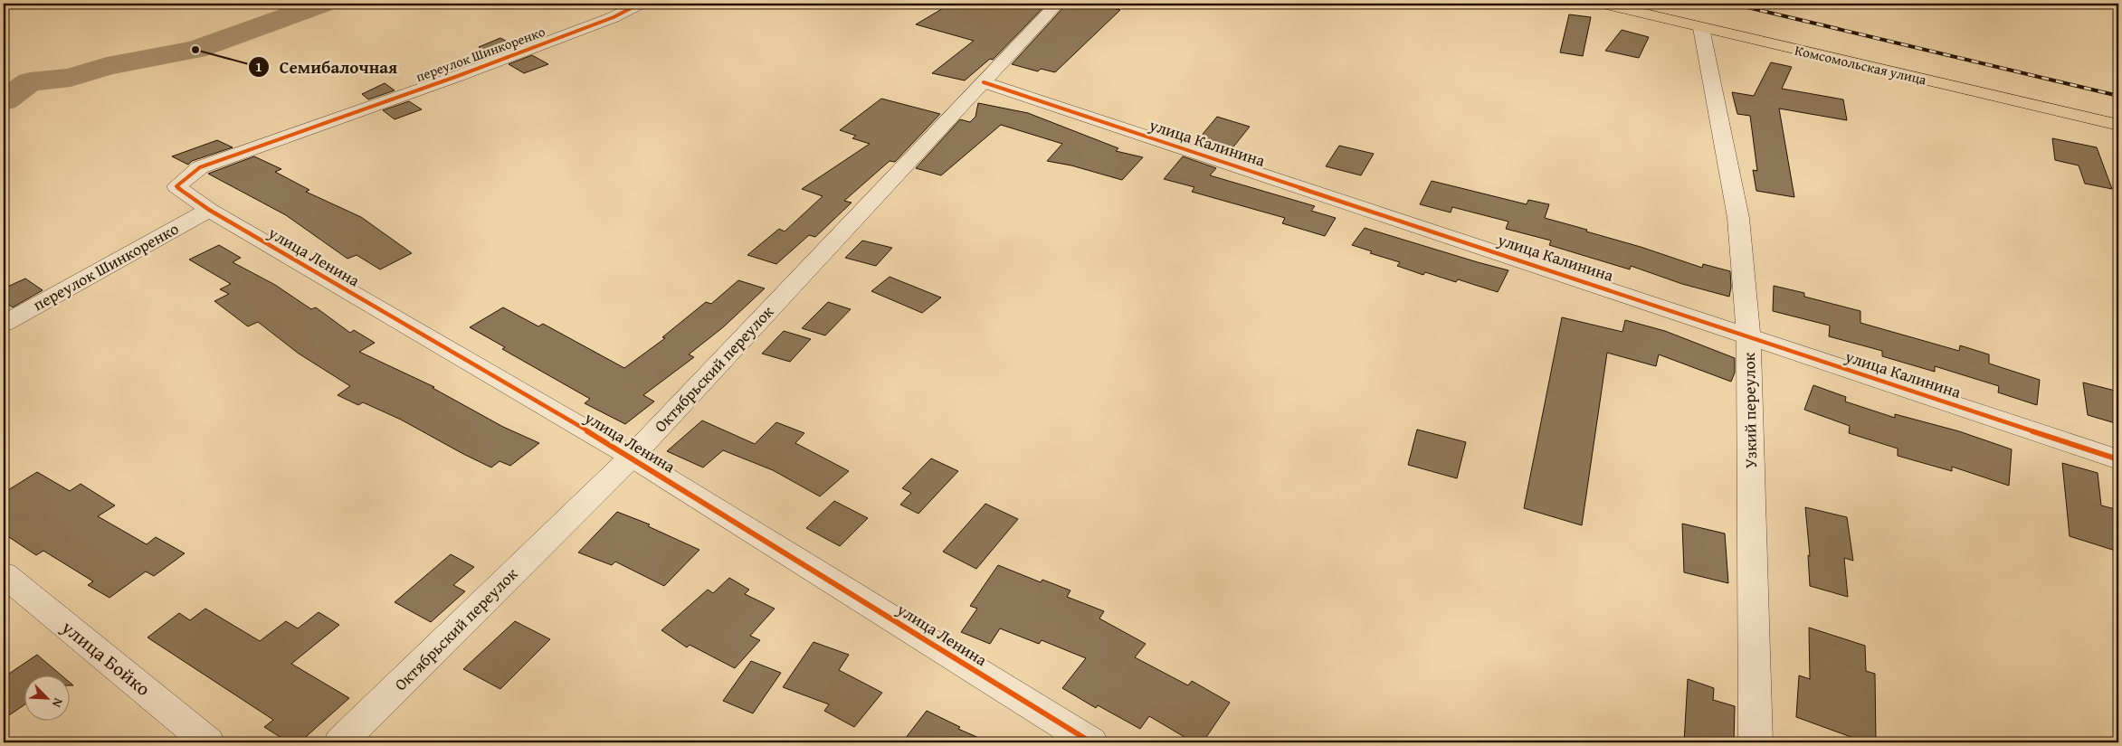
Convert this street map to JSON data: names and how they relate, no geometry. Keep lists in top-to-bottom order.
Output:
{
  "streets": {
    "main road": ["Комсомольская улица"],
    "street": [
      "переулок Шинкоренко",
      "улица Калинина",
      "улица Ленина",
      "Октябрьский переулок",
      "Узкий переулок",
      "улица Бойко"
    ]
  },
  "crossings": [
    ["переулок Шинкоренко", "улица Ленина"],
    ["Комсомольская улица", "Узкий переулок"],
    ["улица Калинина", "Октябрьский переулок"],
    ["улица Калинина", "Узкий переулок"],
    ["улица Ленина", "Октябрьский переулок"]
  ],
  "places": ["Семибалочная"],
  "north": "bottom right"
}
